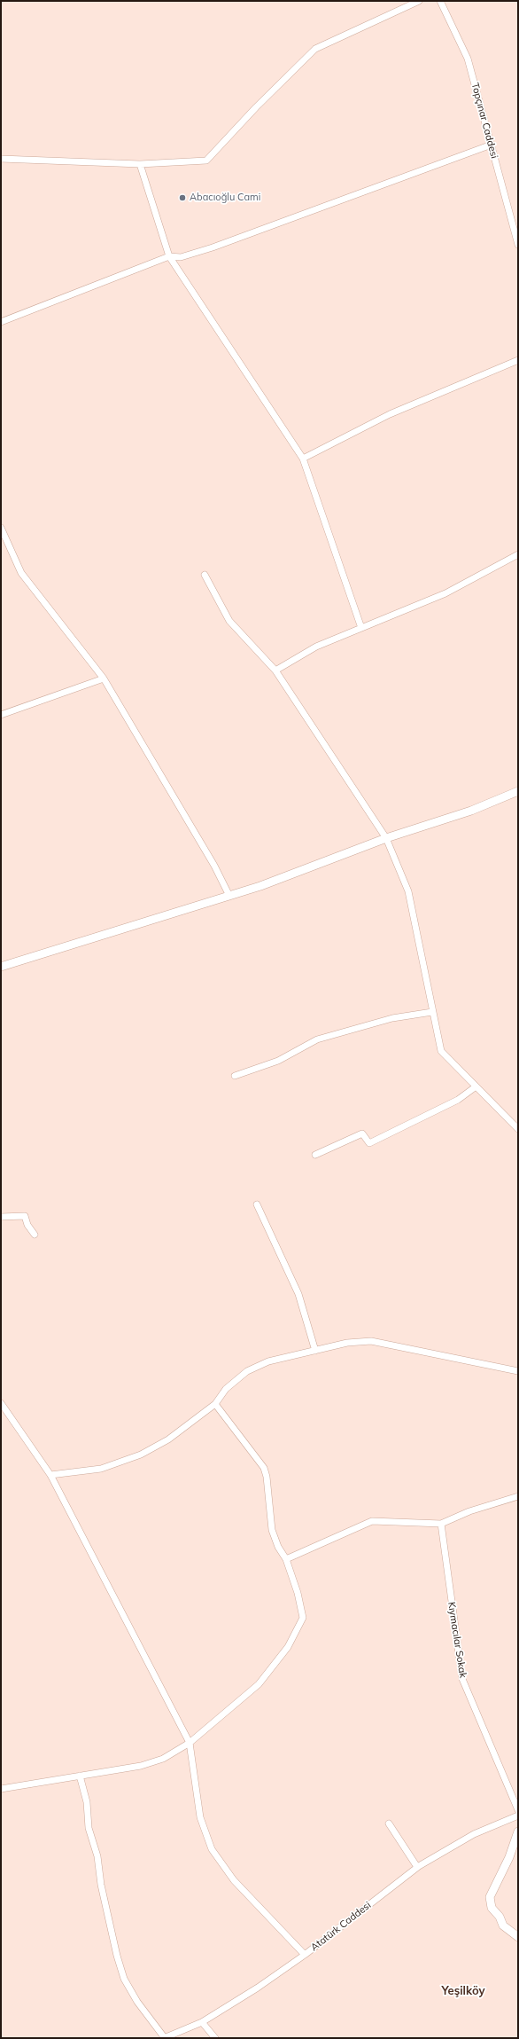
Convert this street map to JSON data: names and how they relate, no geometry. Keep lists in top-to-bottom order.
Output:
{
  "streets": {
    "street": ["Topçınar Caddesi", "Kıymacılar Sokak", "Atatürk Caddesi"]
  },
  "districts": ["Yeşilköy"],
  "places": ["Abacıoğlu Cami"]
}
